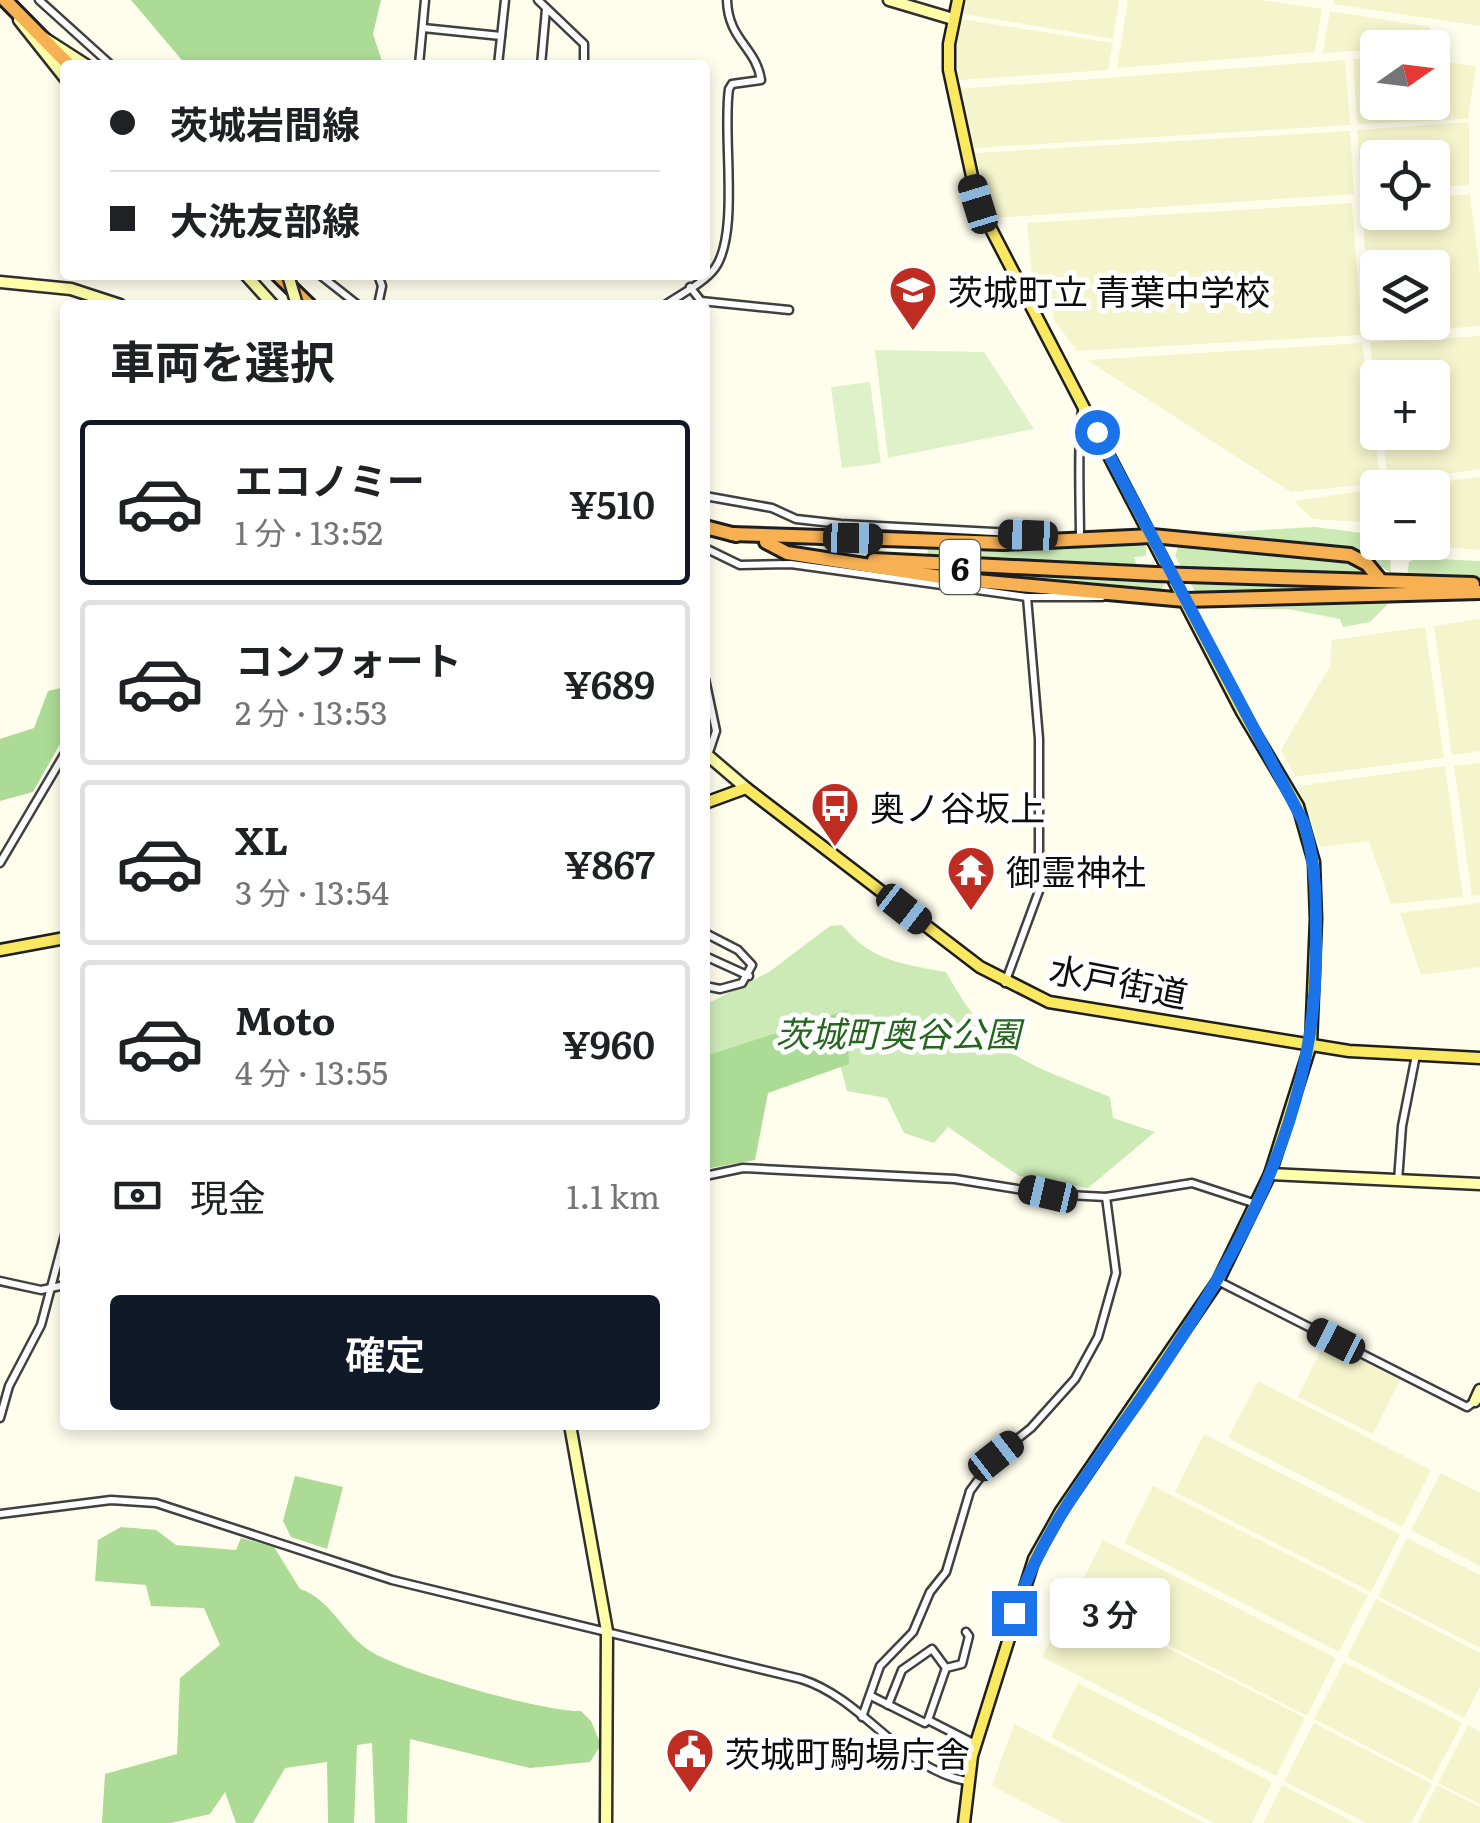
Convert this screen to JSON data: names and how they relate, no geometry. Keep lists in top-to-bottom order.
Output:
{
  "streets": {
    "highway": ["6"],
    "main road": ["水戸街道"]
  },
  "parks": ["茨城町奥谷公園"],
  "places": {
    "school or university": ["茨城町立 青葉中学校"],
    "bus stop": ["奥ノ谷坂上"],
    "temple": ["御霊神社"],
    "public building": ["茨城町駒場庁舎"]
  },
  "north": "right",
  "page": {
    "map_buttons": ["+", "−"],
    "banner": ["茨城岩間線", "大洗友部線"],
    "heading": "車両を選択",
    "list": [
      {
        "name": "エコノミー",
        "note": "1 分 · 13:52",
        "value": "¥510"
      },
      {
        "name": "コンフォート",
        "note": "2 分 · 13:53",
        "value": "¥689"
      },
      {
        "name": "XL",
        "note": "3 分 · 13:54",
        "value": "¥867"
      },
      {
        "name": "Moto",
        "note": "4 分 · 13:55",
        "value": "¥960"
      }
    ],
    "pay": ["現金", "1.1 km"],
    "buttons": "確定",
    "bubble": "3 分"
  }
}
